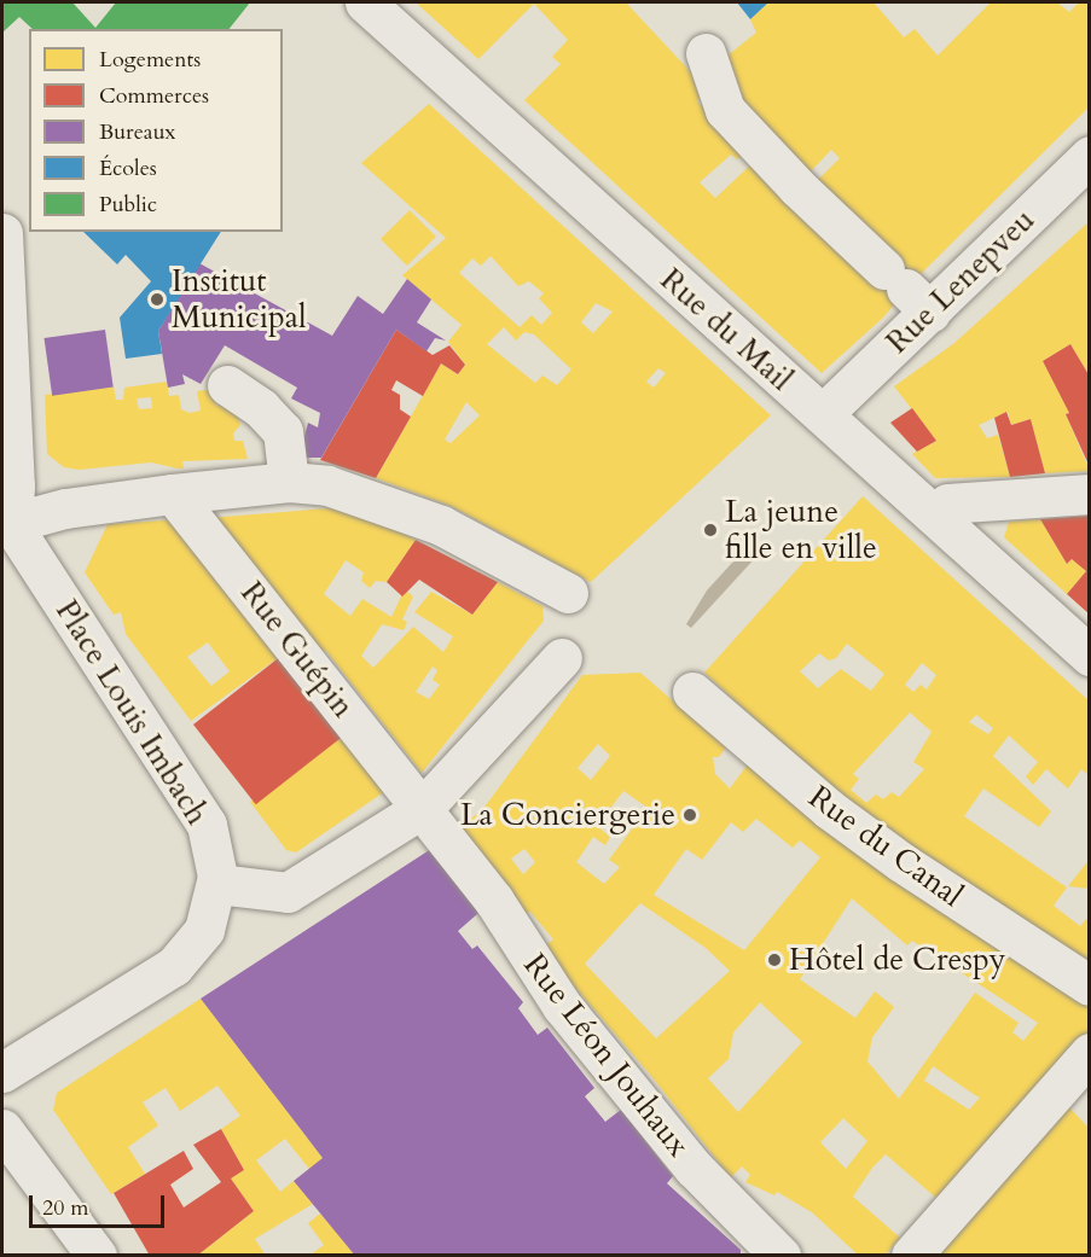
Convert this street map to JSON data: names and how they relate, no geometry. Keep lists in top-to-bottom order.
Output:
{
  "streets": {
    "street": [
      "Rue Lenepveu",
      "Rue du Mail",
      "Rue Guépin",
      "Place Louis Imbach",
      "Rue du Canal",
      "Rue Léon Jouhaux"
    ]
  },
  "crossings": [
    ["Rue Guépin", "Rue Léon Jouhaux"]
  ],
  "places": [
    "Institut Municipal",
    "La jeune fille en ville",
    "La Conciergerie",
    "Hôtel de Crespy"
  ],
  "legend": [
    "Logements",
    "Commerces",
    "Bureaux",
    "Écoles",
    "Public"
  ],
  "scale_bar": "20 m"
}
